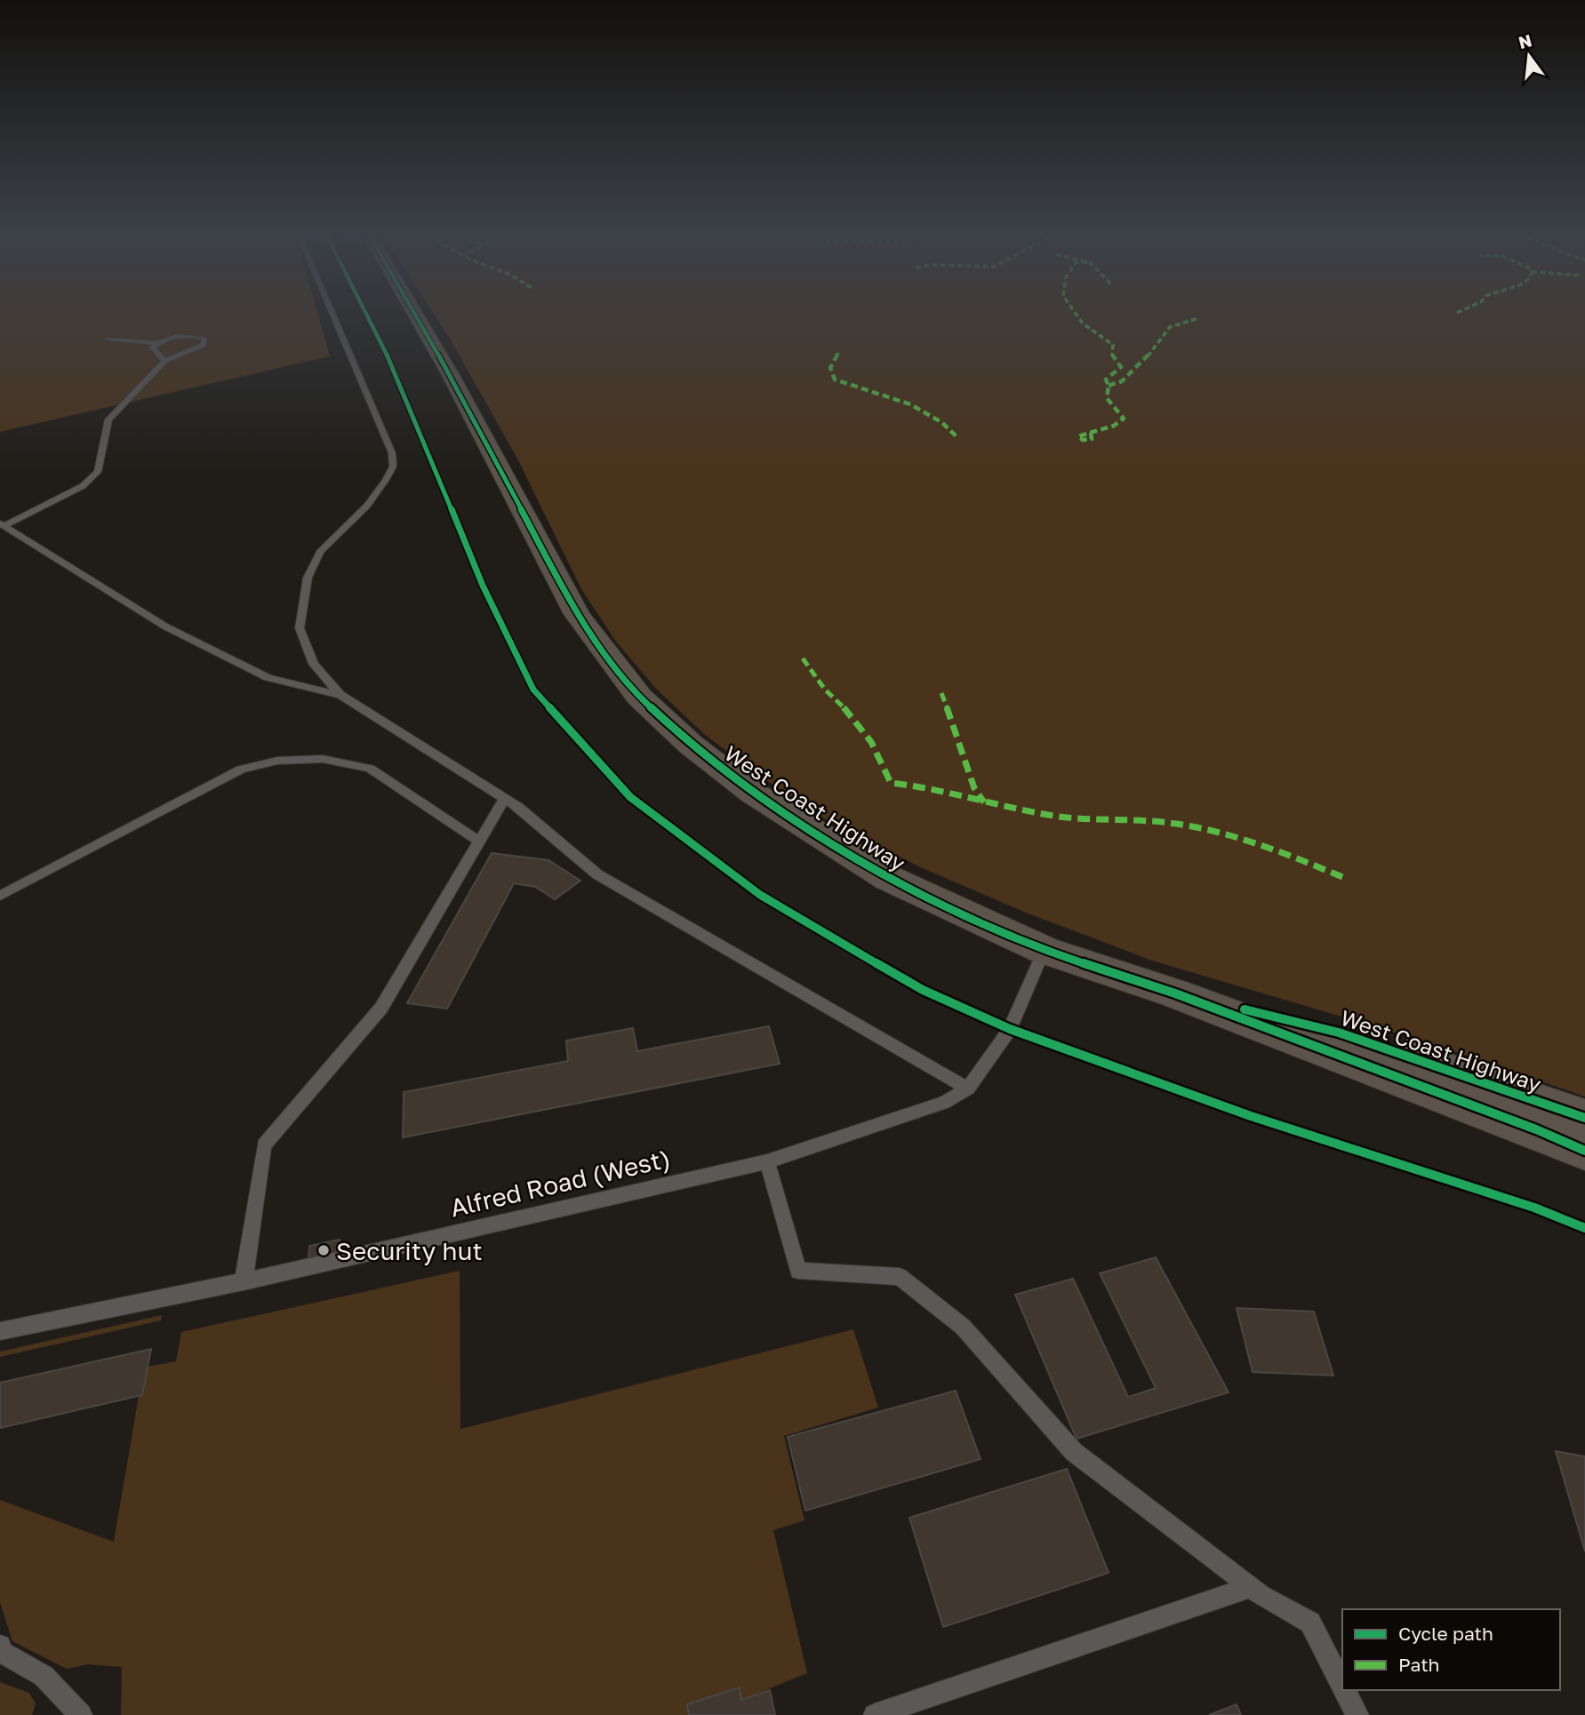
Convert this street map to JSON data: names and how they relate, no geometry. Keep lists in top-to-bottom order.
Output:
{
  "streets": {
    "highway": ["West Coast Highway"],
    "lane": ["Alfred Road (West)"]
  },
  "crossings": [
    ["West Coast Highway", "Alfred Road (West)"]
  ],
  "places": ["Security hut"],
  "legend": ["Cycle path", "Path"],
  "north": "top"
}
